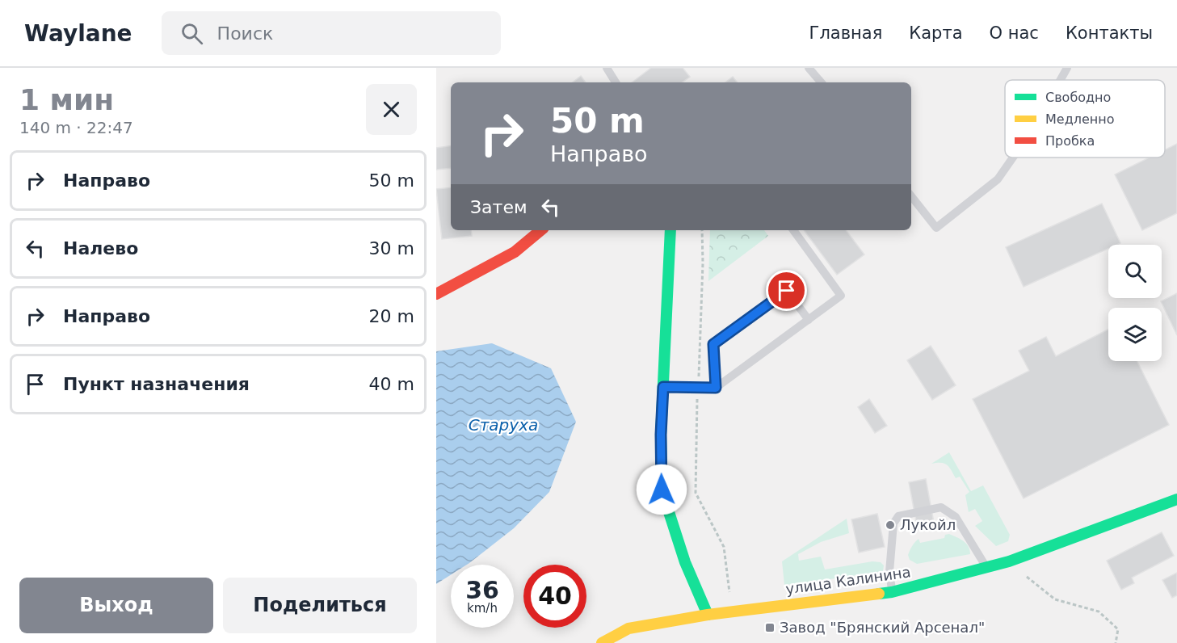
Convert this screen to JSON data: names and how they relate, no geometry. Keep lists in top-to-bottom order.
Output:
{
  "streets": {
    "main road": ["улица Калинина"]
  },
  "water": ["Старуха"],
  "places": {
    "other": ["Лукойл"],
    "transit": ["Завод \"Брянский Арсенал\""]
  },
  "legend": ["Свободно", "Медленно", "Пробка"],
  "page": {
    "header": "Waylane",
    "search": "Поиск",
    "nav": [
      "Главная",
      "Карта",
      "О нас",
      "Контакты"
    ],
    "heading": ["1 мин", "140 m · 22:47"],
    "turn": ["50 m", "Направо"],
    "list": [
      {
        "name": "Направо",
        "value": "50 m"
      },
      {
        "name": "Налево",
        "value": "30 m"
      },
      {
        "name": "Направо",
        "value": "20 m"
      },
      {
        "name": "Пункт назначения",
        "value": "40 m"
      }
    ],
    "then": "Затем",
    "speed": "36 km/h",
    "limit": "40",
    "buttons": ["Выход", "Поделиться"]
  }
}
